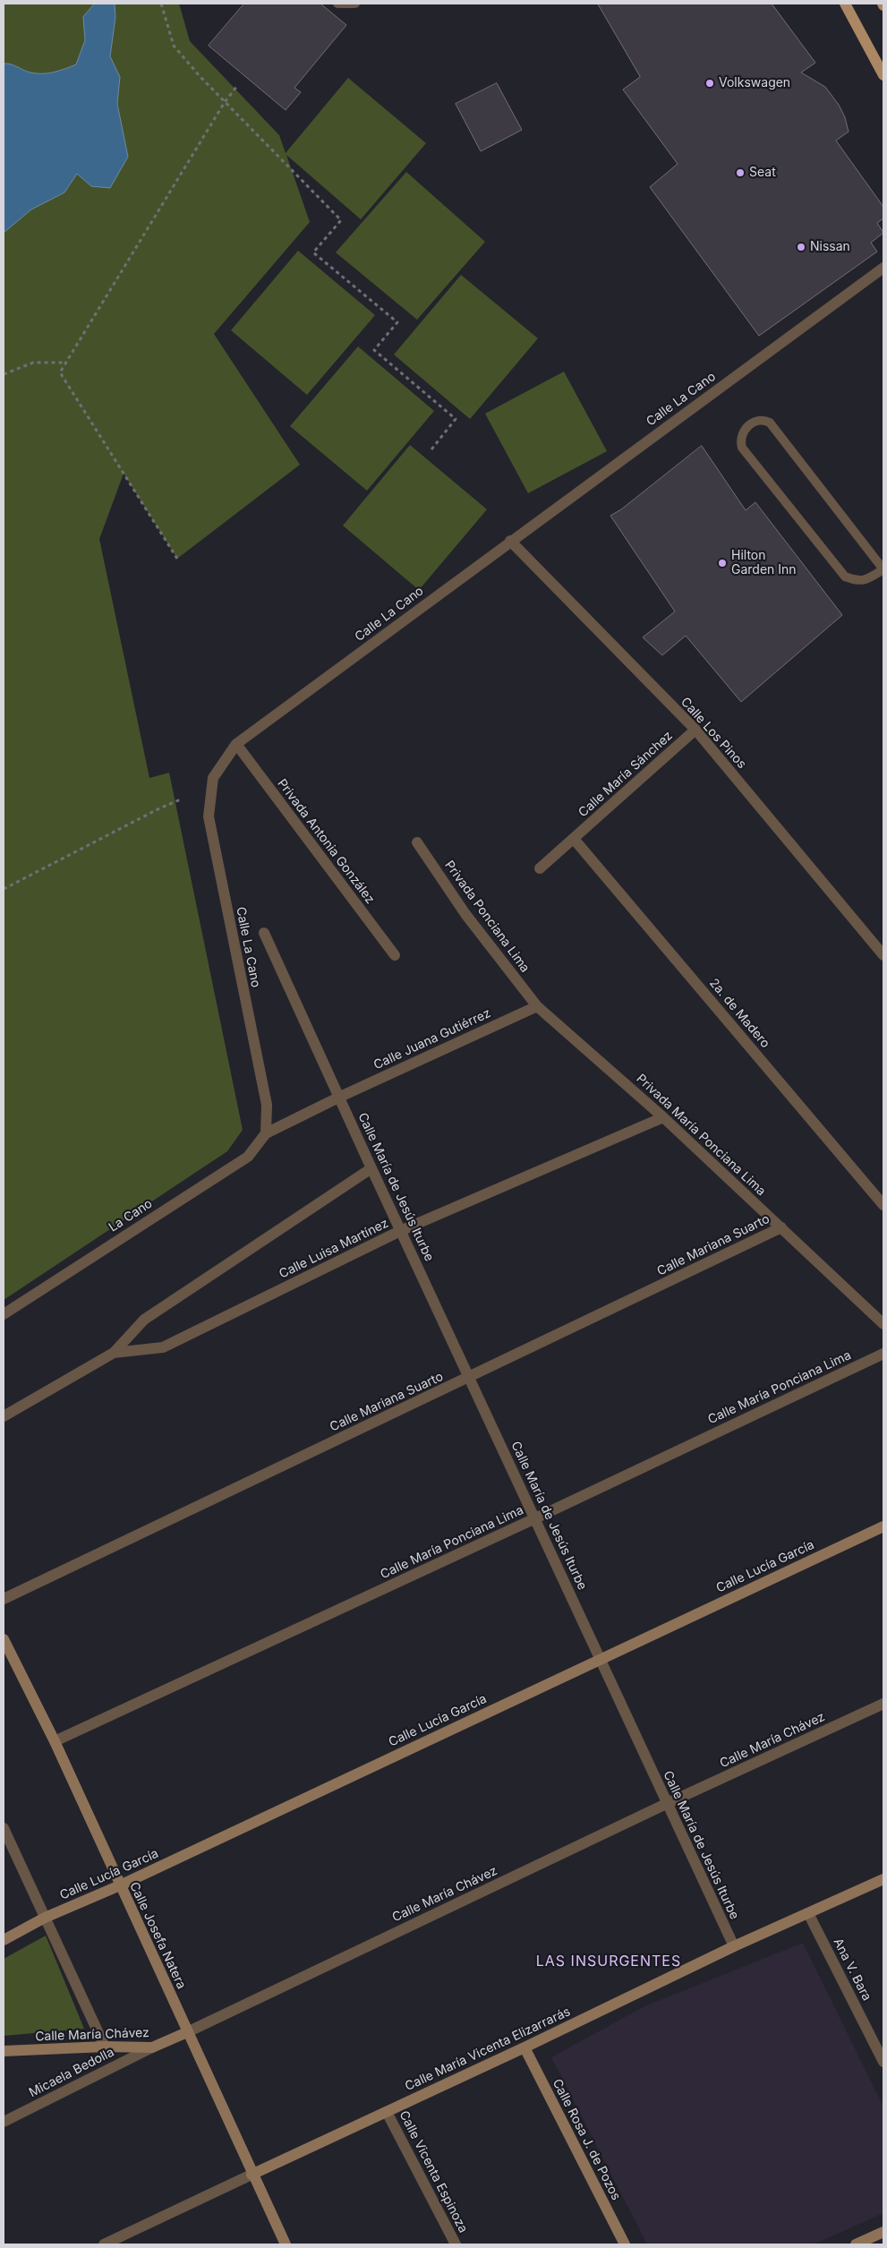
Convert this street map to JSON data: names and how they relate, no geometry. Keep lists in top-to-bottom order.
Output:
{
  "streets": {
    "street": [
      "Calle La Cano",
      "Calle Los Pinos",
      "Calle María Sánchez",
      "Privada Antonia González",
      "Privada Ponciana Lima",
      "2a. de Madero",
      "Calle Juana Gutiérrez",
      "Privada María Ponciana Lima",
      "Calle María de Jesús Iturbe",
      "La Cano",
      "Calle Mariana Suarto",
      "Calle Luisa Martínez",
      "Calle María Ponciana Lima",
      "Calle Lucía García",
      "Calle María Chávez",
      "Calle Josefa Natera",
      "Ana V. Bara",
      "Calle María Vicenta Elizarrarás",
      "Micaela Bedolla",
      "Calle Rosa J. de Pozos",
      "Calle Vicenta Espinoza"
    ]
  },
  "crossings": [
    ["Calle La Cano", "Calle Los Pinos"],
    ["Calle La Cano", "Privada Antonia González"],
    ["Calle La Cano", "Calle Juana Gutiérrez"],
    ["Calle La Cano", "La Cano"],
    ["Calle Los Pinos", "Calle María Sánchez"],
    ["Calle María Sánchez", "2a. de Madero"],
    ["Privada Ponciana Lima", "Calle Juana Gutiérrez"],
    ["Privada Ponciana Lima", "Privada María Ponciana Lima"],
    ["Calle Juana Gutiérrez", "Privada María Ponciana Lima"],
    ["Calle Juana Gutiérrez", "Calle María de Jesús Iturbe"],
    ["Calle Juana Gutiérrez", "La Cano"],
    ["Privada María Ponciana Lima", "Calle Mariana Suarto"],
    ["Privada María Ponciana Lima", "Calle Luisa Martínez"],
    ["Calle María de Jesús Iturbe", "Calle Mariana Suarto"],
    ["Calle María de Jesús Iturbe", "Calle Luisa Martínez"],
    ["Calle María de Jesús Iturbe", "Calle María Ponciana Lima"],
    ["Calle María de Jesús Iturbe", "Calle Lucía García"],
    ["Calle María de Jesús Iturbe", "Calle María Chávez"],
    ["Calle María de Jesús Iturbe", "Calle María Vicenta Elizarrarás"],
    ["Calle María Ponciana Lima", "Calle Josefa Natera"],
    ["Calle Lucía García", "Calle Josefa Natera"],
    ["Calle María Chávez", "Calle Josefa Natera"],
    ["Calle María Chávez", "Micaela Bedolla"],
    ["Calle Josefa Natera", "Calle María Vicenta Elizarrarás"],
    ["Ana V. Bara", "Calle María Vicenta Elizarrarás"],
    ["Calle María Vicenta Elizarrarás", "Calle Rosa J. de Pozos"],
    ["Calle María Vicenta Elizarrarás", "Calle Vicenta Espinoza"]
  ],
  "districts": ["LAS INSURGENTES"],
  "places": [
    "Volkswagen",
    "Seat",
    "Nissan",
    "Hilton Garden Inn"
  ]
}
